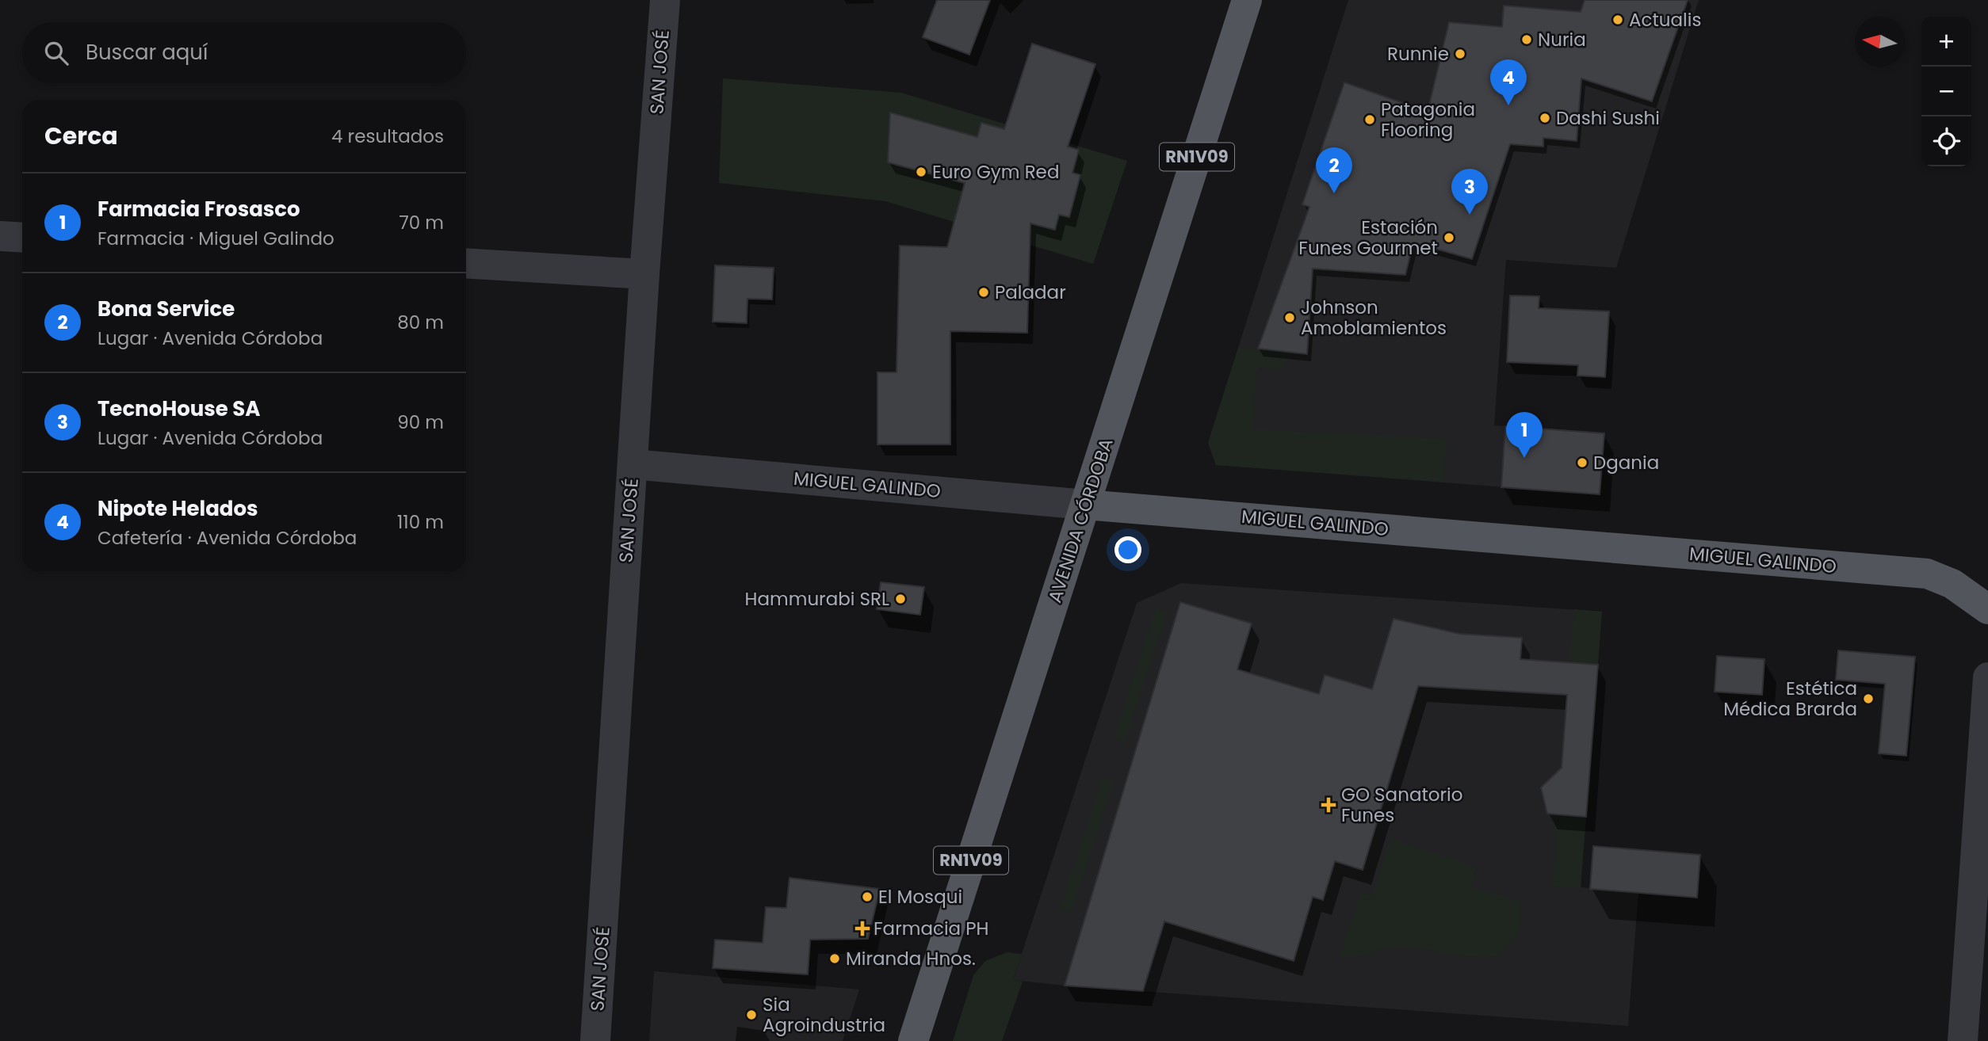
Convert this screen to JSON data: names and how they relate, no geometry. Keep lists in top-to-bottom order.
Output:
{
  "streets": {
    "main road": ["RN1V09", "MIGUEL GALINDO", "AVENIDA CÓRDOBA"],
    "street": ["SAN JOSÉ"]
  },
  "crossings": [
    ["SAN JOSÉ", "MIGUEL GALINDO"],
    ["MIGUEL GALINDO", "AVENIDA CÓRDOBA"]
  ],
  "places": {
    "other": [
      "Actualis",
      "Nuria",
      "Runnie",
      "Dashi Sushi",
      "Patagonia Flooring",
      "Euro Gym Red",
      "Estación Funes Gourmet",
      "Paladar",
      "Johnson Amoblamientos",
      "Dgania",
      "Hammurabi SRL",
      "Estética Médica Brarda",
      "El Mosqui",
      "Miranda Hnos.",
      "Sia Agroindustria"
    ],
    "health": ["GO Sanatorio Funes", "Farmacia PH"]
  },
  "north": "left",
  "page": {
    "map_buttons": ["+", "−"],
    "search": "Buscar aquí",
    "pins": [
      "4",
      "2",
      "3",
      "1"
    ],
    "heading": ["Cerca", "4 resultados"],
    "list": [
      {
        "mark": "1",
        "name": "Farmacia Frosasco",
        "note": "Farmacia · Miguel Galindo",
        "value": "70 m"
      },
      {
        "mark": "2",
        "name": "Bona Service",
        "note": "Lugar · Avenida Córdoba",
        "value": "80 m"
      },
      {
        "mark": "3",
        "name": "TecnoHouse SA",
        "note": "Lugar · Avenida Córdoba",
        "value": "90 m"
      },
      {
        "mark": "4",
        "name": "Nipote Helados",
        "note": "Cafetería · Avenida Córdoba",
        "value": "110 m"
      }
    ]
  }
}
